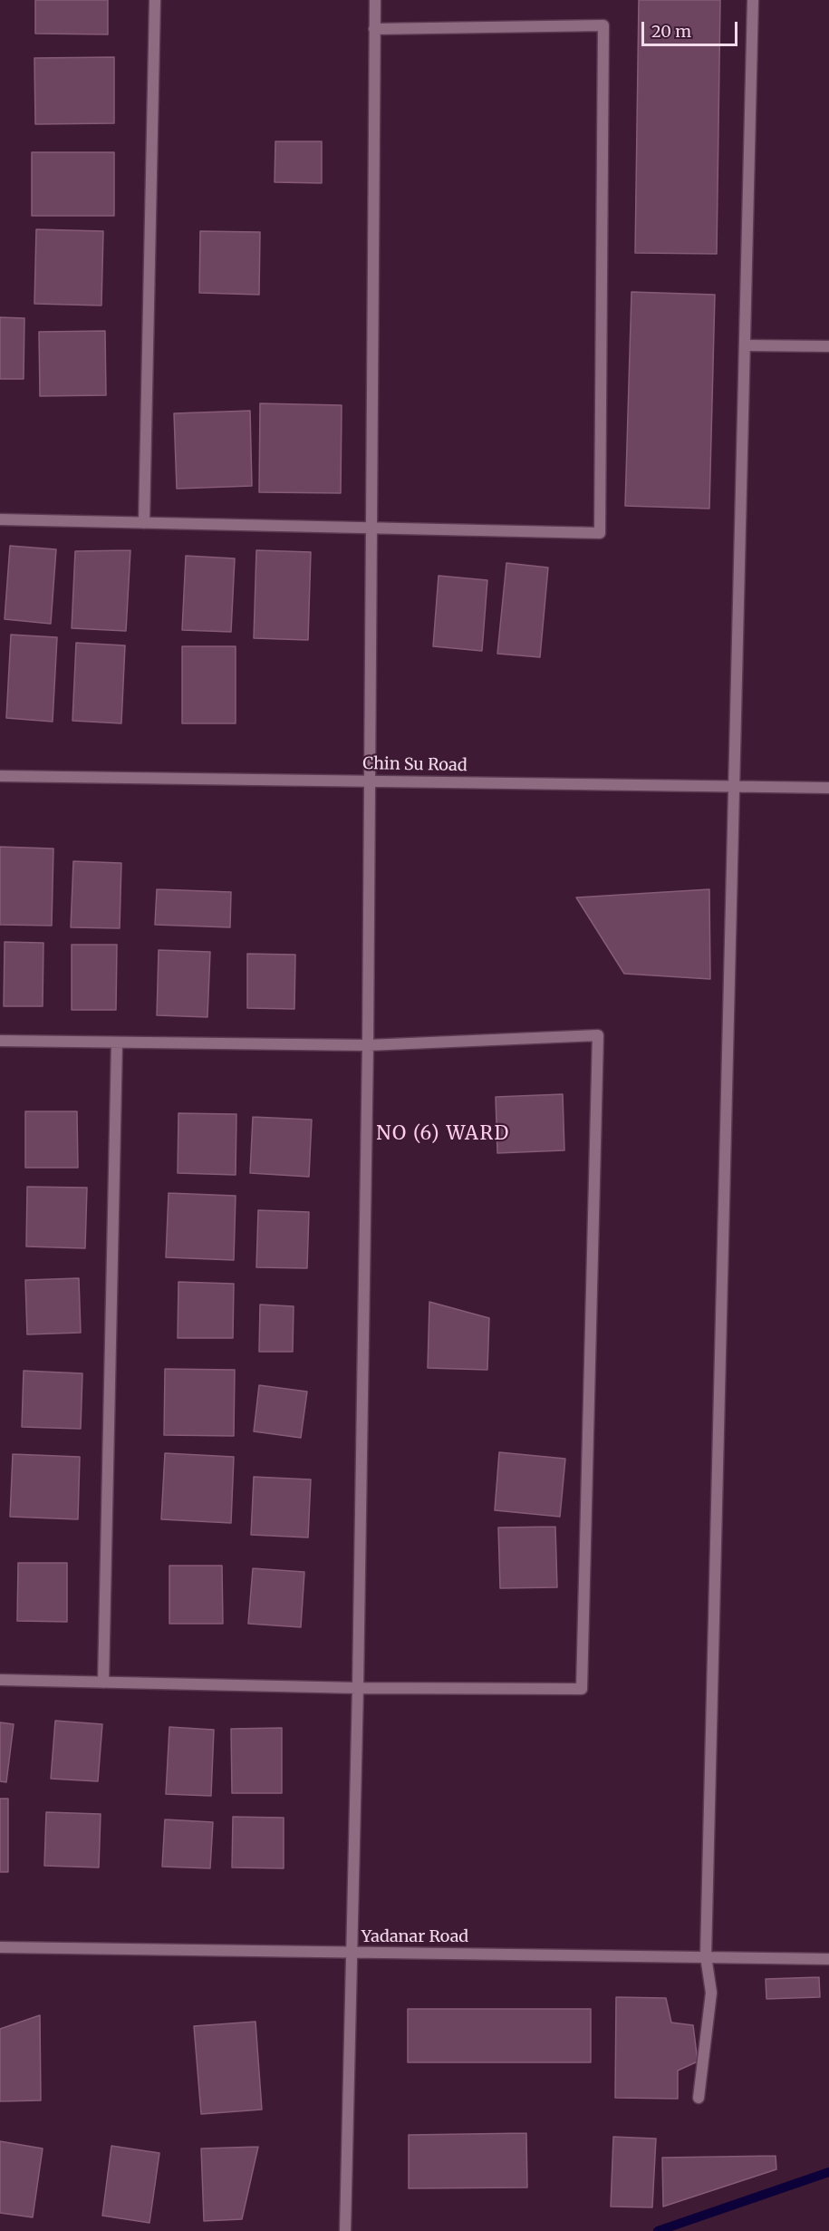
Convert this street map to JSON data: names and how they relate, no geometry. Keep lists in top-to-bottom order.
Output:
{
  "streets": {
    "street": ["Chin Su Road", "Yadanar Road"]
  },
  "districts": ["NO (6) WARD"],
  "scale_bar": "20 m"
}
